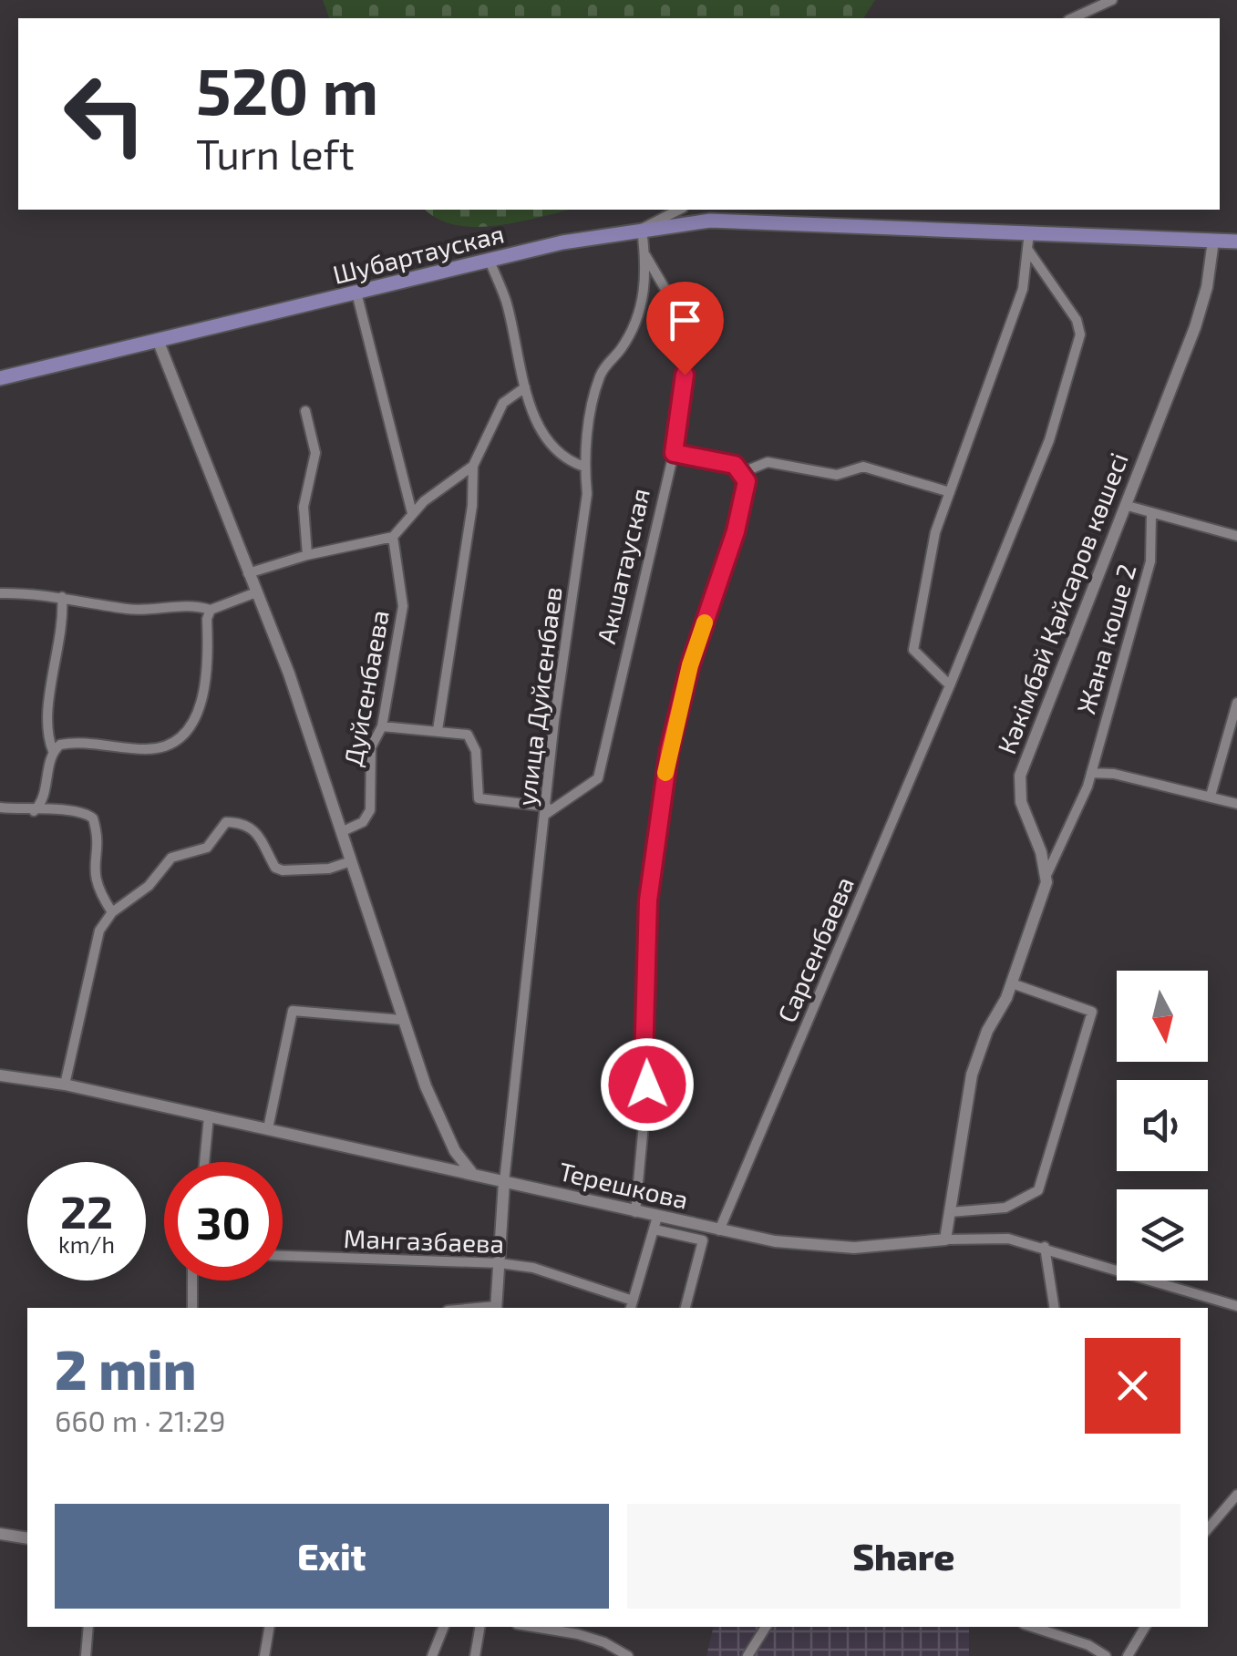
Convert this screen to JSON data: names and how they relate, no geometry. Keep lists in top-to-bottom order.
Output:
{
  "streets": {
    "main road": ["Шубартауская"],
    "street": [
      "Акшатауская",
      "Кәкімбай Қайсаров көшесі",
      "Жана коше 2",
      "Дуйсенбаева",
      "улица Дуйсенбаев",
      "Сарсенбаева",
      "Терешкова",
      "Мангазбаева"
    ]
  },
  "crossings": [
    ["Шубартауская", "Кәкімбай Қайсаров көшесі"],
    ["Шубартауская", "улица Дуйсенбаев"],
    ["Акшатауская", "улица Дуйсенбаев"],
    ["Кәкімбай Қайсаров көшесі", "Жана коше 2"],
    ["улица Дуйсенбаев", "Терешкова"],
    ["Сарсенбаева", "Терешкова"]
  ],
  "north": "bottom",
  "page": {
    "turn": ["520 m", "Turn left"],
    "speed": "22 km/h",
    "limit": "30",
    "heading": ["2 min", "660 m · 21:29"],
    "buttons": ["Exit", "Share"]
  }
}
